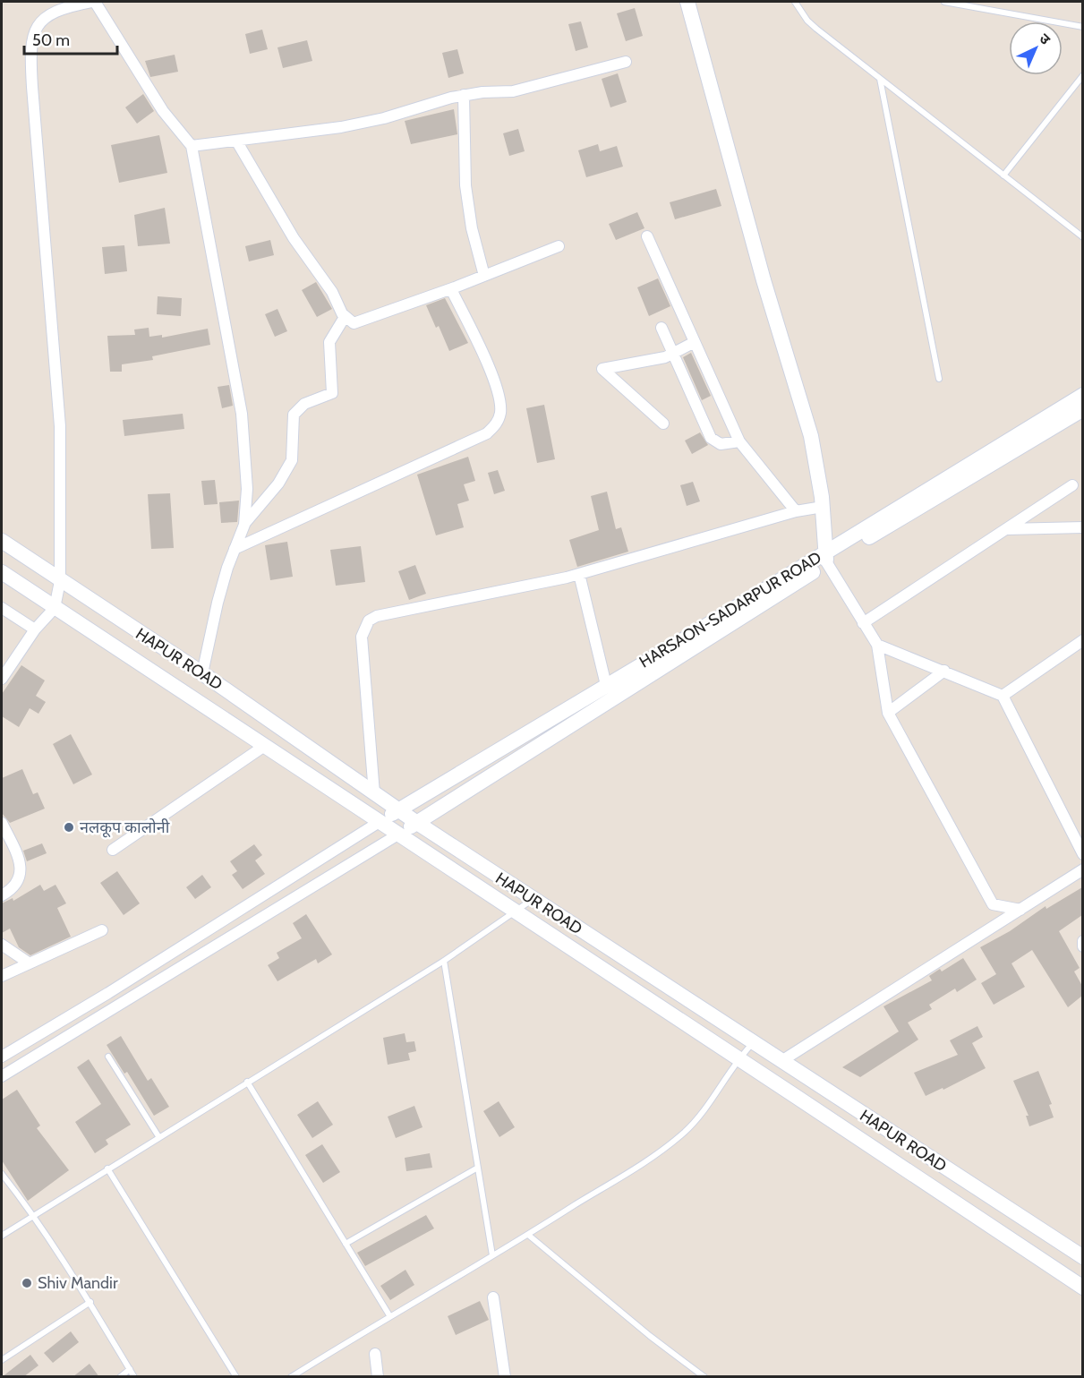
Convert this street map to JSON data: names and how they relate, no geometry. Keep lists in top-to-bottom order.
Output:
{
  "streets": {
    "main road": ["HARSAON-SADARPUR ROAD", "HAPUR ROAD"]
  },
  "crossings": [
    ["HARSAON-SADARPUR ROAD", "HAPUR ROAD"]
  ],
  "places": ["नलकूप कालोनी", "Shiv Mandir"],
  "scale_bar": "50 m",
  "north": "top right"
}
